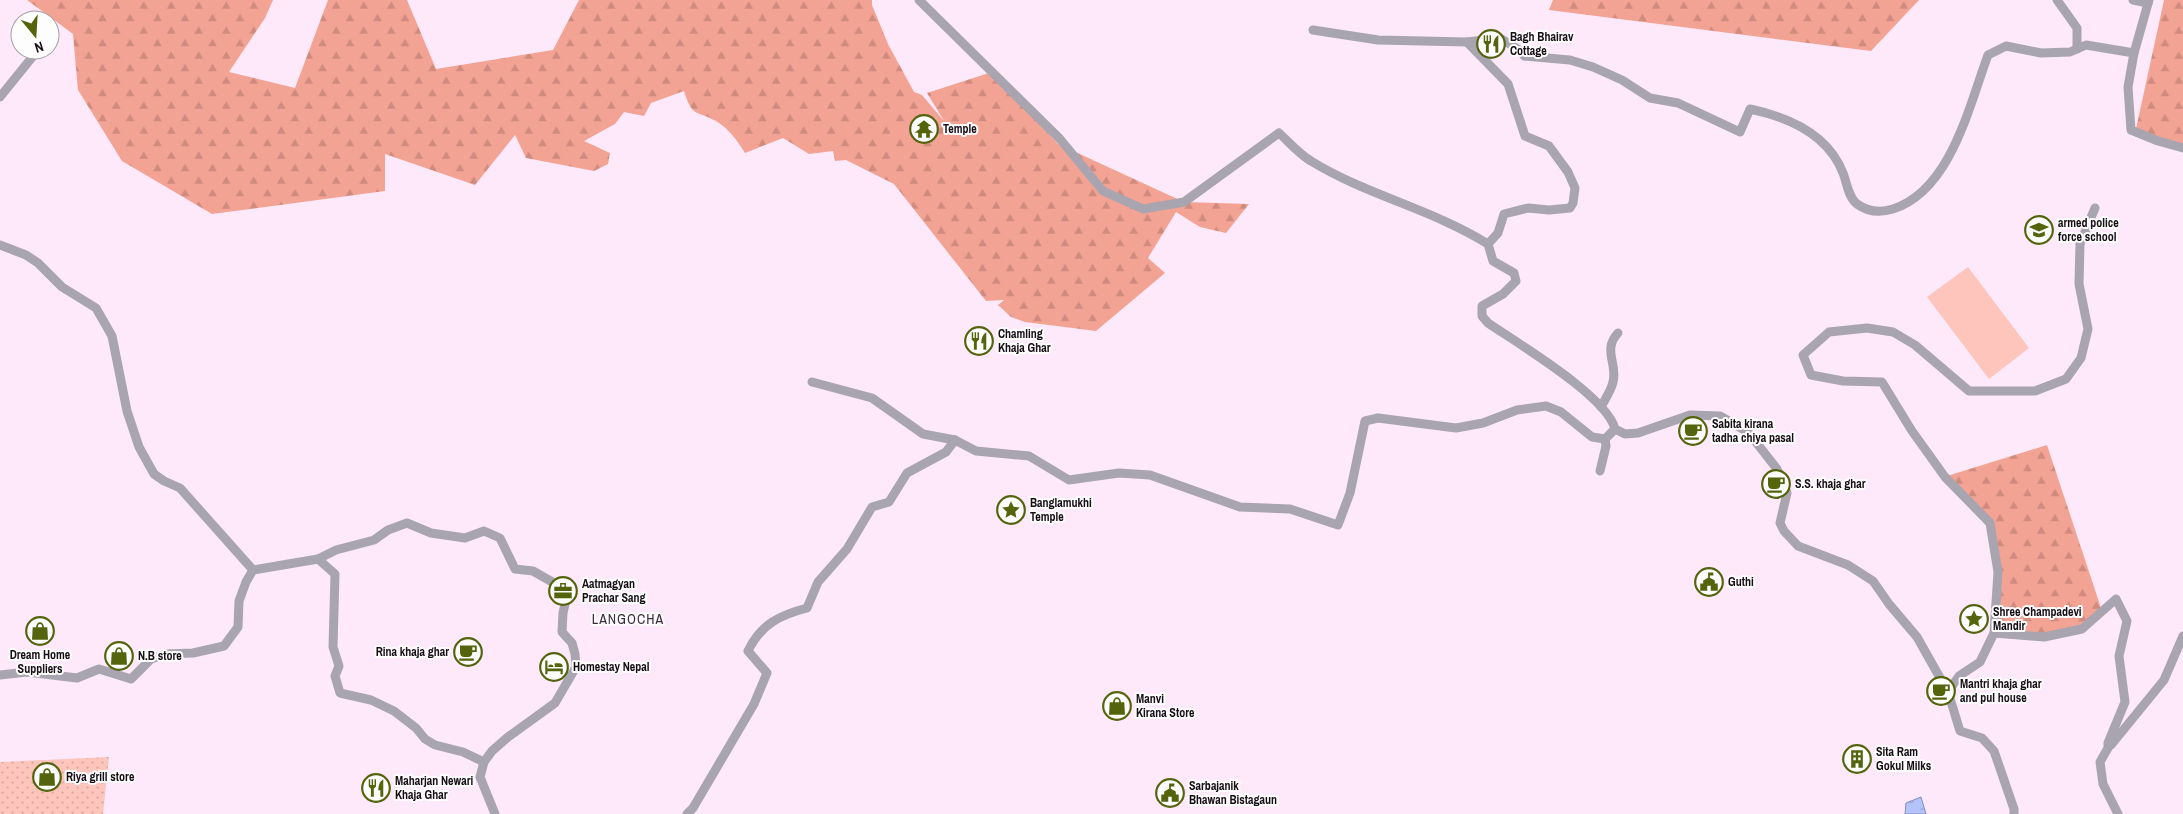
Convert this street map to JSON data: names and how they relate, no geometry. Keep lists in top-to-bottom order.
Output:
{
  "districts": ["LANGOCHA"],
  "places": {
    "restaurant": ["Bagh Bhairav Cottage", "Chamling Khaja Ghar", "Maharjan Newari Khaja Ghar"],
    "temple": ["Temple"],
    "school or university": ["armed police force school"],
    "cafe": [
      "Sabita kirana tadha chiya pasal",
      "S.S. khaja ghar",
      "Rina khaja ghar",
      "Mantri khaja ghar and pul house"
    ],
    "place": ["Banglamukhi Temple", "Shree Champadevi Mandir"],
    "public building": ["Guthi", "Sarbajanik Bhawan Bistagaun"],
    "office": ["Aatmagyan Prachar Sang"],
    "shop": [
      "Dream Home Suppliers",
      "N.B store",
      "Manvi Kirana Store",
      "Riya grill store"
    ],
    "hotel": ["Homestay Nepal"],
    "building": ["Sita Ram Gokul Milks"]
  },
  "north": "bottom"
}
